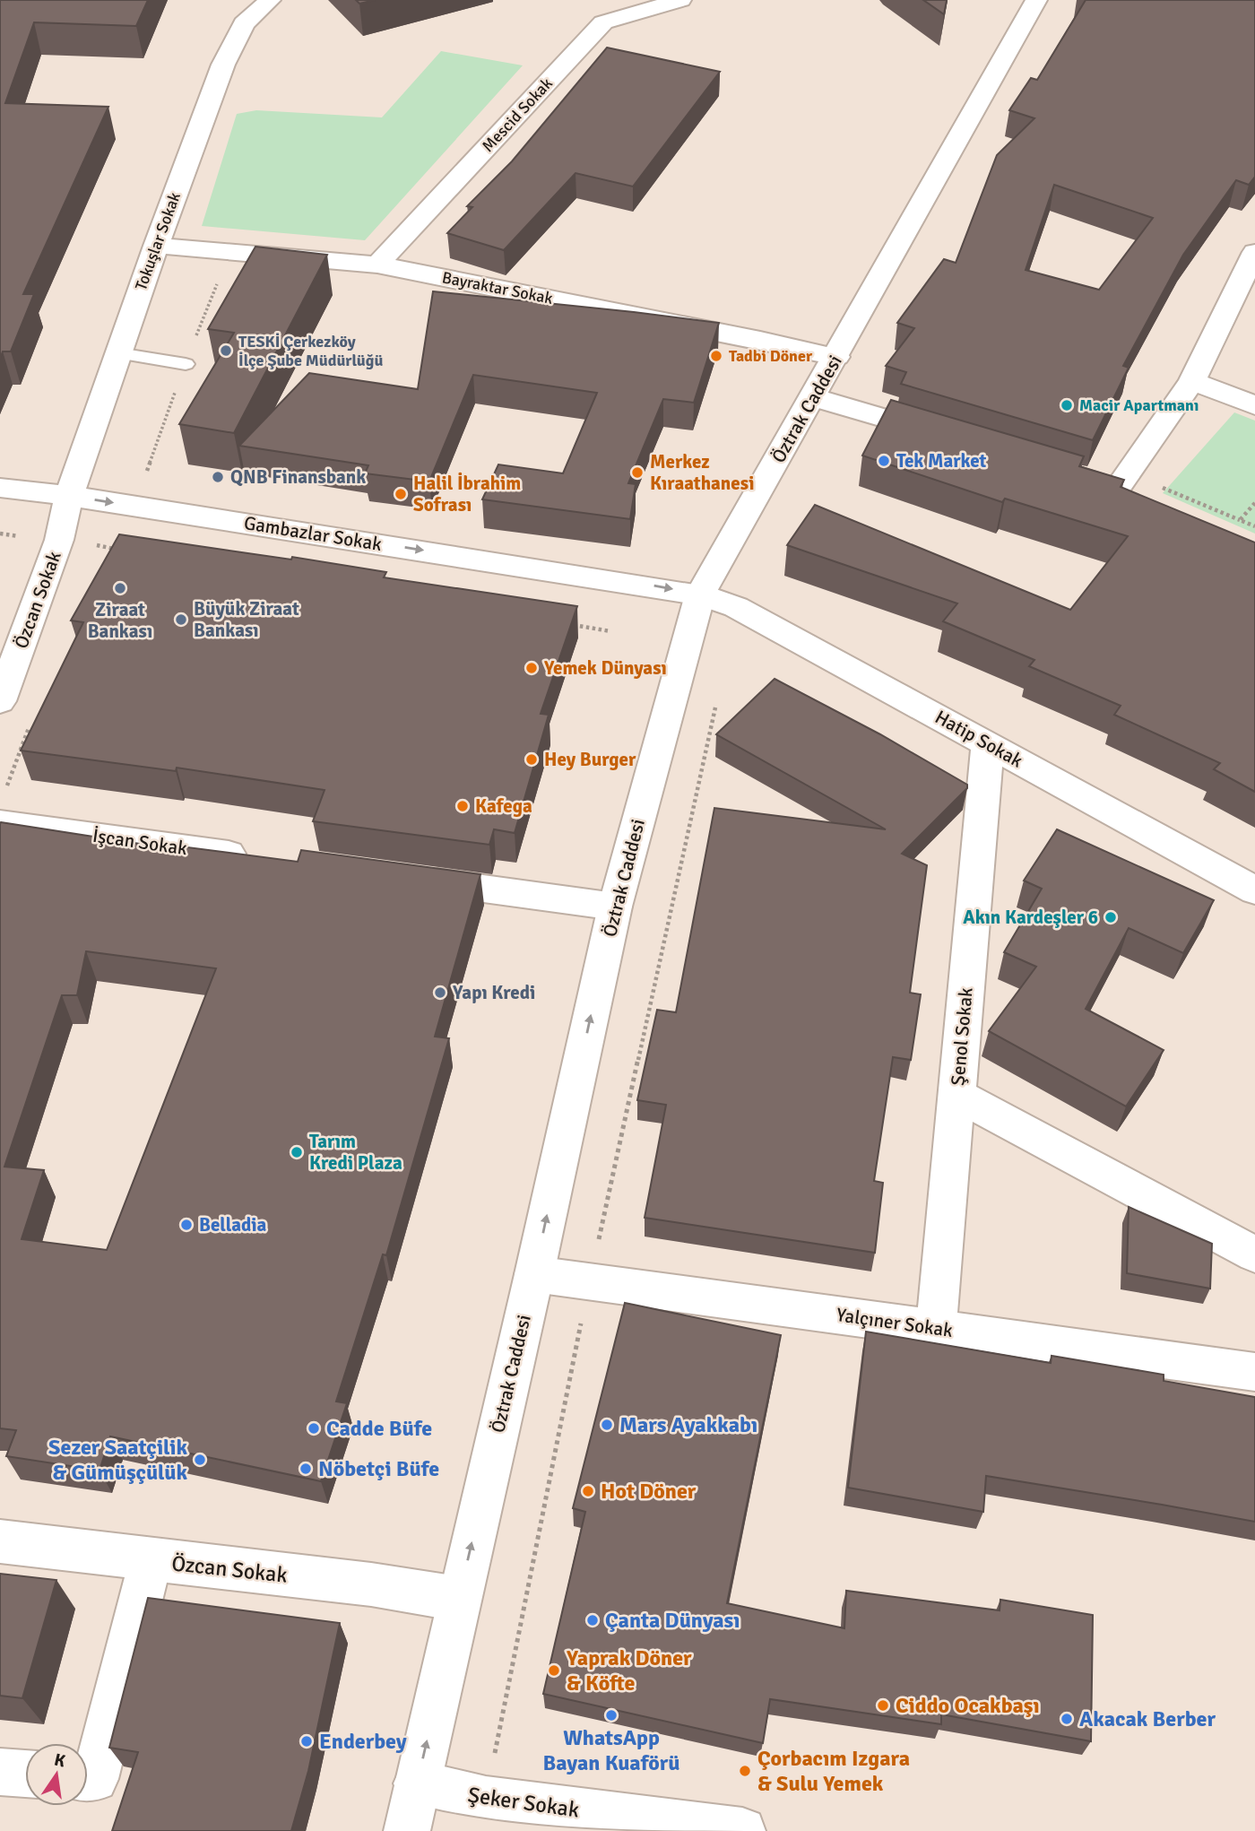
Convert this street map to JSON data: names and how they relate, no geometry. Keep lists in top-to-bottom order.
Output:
{
  "streets": {
    "street": [
      "Mescid Sokak",
      "Tokuşlar Sokak",
      "Bayraktar Sokak",
      "Öztrak Caddesi",
      "Gambazlar Sokak",
      "Özcan Sokak",
      "Hatip Sokak",
      "İşcan Sokak",
      "Şenol Sokak",
      "Yalçıner Sokak",
      "Şeker Sokak"
    ]
  },
  "crossings": [
    ["Mescid Sokak", "Bayraktar Sokak"],
    ["Tokuşlar Sokak", "Bayraktar Sokak"],
    ["Tokuşlar Sokak", "Gambazlar Sokak"],
    ["Tokuşlar Sokak", "Özcan Sokak"],
    ["Bayraktar Sokak", "Öztrak Caddesi"],
    ["Öztrak Caddesi", "Gambazlar Sokak"],
    ["Öztrak Caddesi", "Özcan Sokak"],
    ["Öztrak Caddesi", "Hatip Sokak"],
    ["Öztrak Caddesi", "Yalçıner Sokak"],
    ["Öztrak Caddesi", "Şeker Sokak"],
    ["Gambazlar Sokak", "Özcan Sokak"],
    ["Gambazlar Sokak", "Hatip Sokak"],
    ["Hatip Sokak", "Şenol Sokak"],
    ["Şenol Sokak", "Yalçıner Sokak"]
  ],
  "one_way": ["Öztrak Caddesi", "Gambazlar Sokak"],
  "places": [
    "TESKİ Çerkezköy İlçe Şube Müdürlüğü",
    "Tadbi Döner",
    "Macir Apartmanı",
    "Tek Market",
    "Merkez Kıraathanesi",
    "QNB Finansbank",
    "Halil İbrahim Sofrası",
    "Ziraat Bankası",
    "Büyük Ziraat Bankası",
    "Yemek Dünyası",
    "Hey Burger",
    "Kafega",
    "Akın Kardeşler 6",
    "Yapı Kredi",
    "Tarım Kredi Plaza",
    "Belladia",
    "Mars Ayakkabı",
    "Cadde Büfe",
    "Sezer Saatçilik & Gümüşçülük",
    "Nöbetçi Büfe",
    "Hot Döner",
    "Çanta Dünyası",
    "Yaprak Döner & Köfte",
    "Ciddo Ocakbaşı",
    "WhatsApp Bayan Kuaförü",
    "Akacak Berber",
    "Enderbey",
    "Çorbacım Izgara & Sulu Yemek"
  ],
  "north": "top"
}
